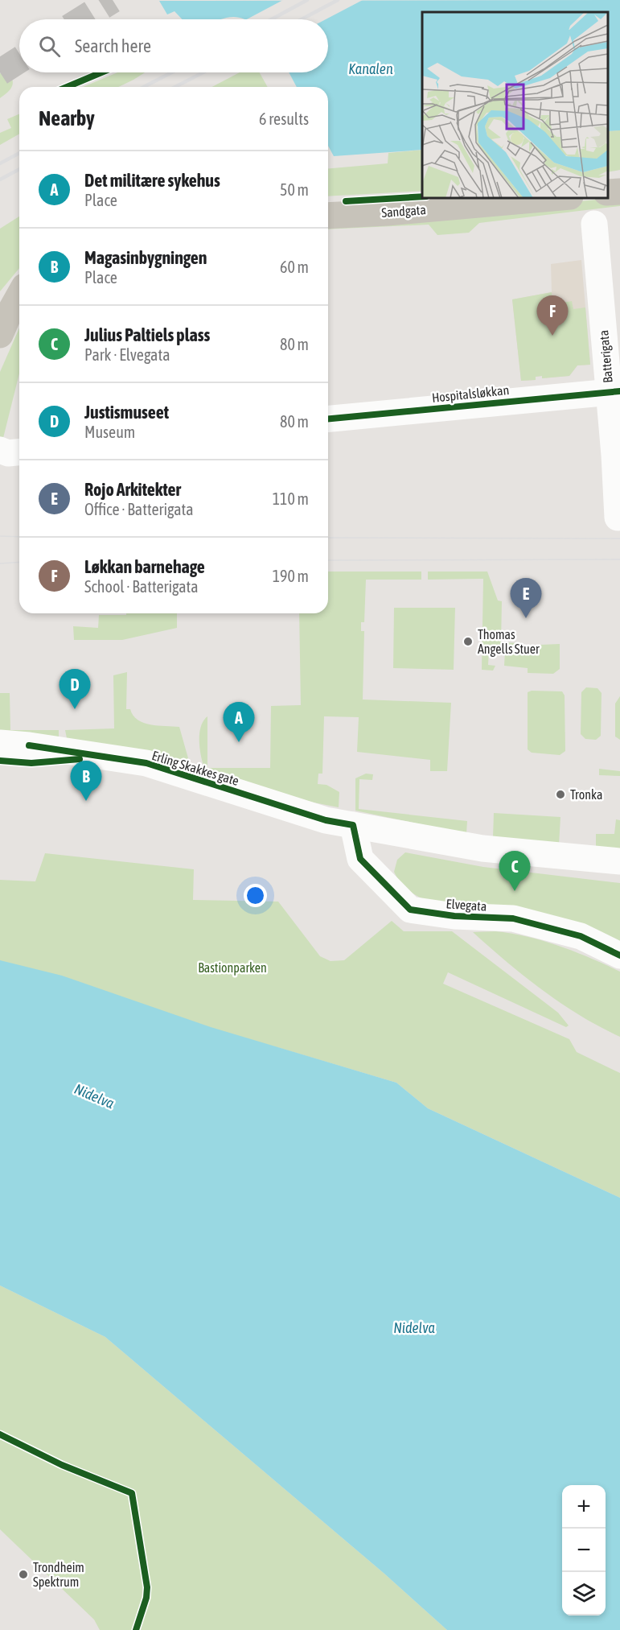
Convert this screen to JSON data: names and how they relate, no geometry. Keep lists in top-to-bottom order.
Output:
{
  "streets": {
    "main road": ["Sandgata"],
    "street": [
      "Batterigata",
      "Hospitalsløkkan",
      "Erling Skakkes gate",
      "Elvegata"
    ]
  },
  "crossings": [
    ["Batterigata", "Hospitalsløkkan"],
    ["Erling Skakkes gate", "Elvegata"]
  ],
  "water": ["Kanalen", "Nidelva"],
  "parks": ["Bastionparken"],
  "places": ["Thomas Angells Stuer", "Tronka", "Trondheim Spektrum"],
  "page": {
    "search": "Search here",
    "heading": ["Nearby", "6 results"],
    "list": [
      {
        "mark": "A",
        "name": "Det militære sykehus",
        "note": "Place",
        "value": "50 m"
      },
      {
        "mark": "B",
        "name": "Magasinbygningen",
        "note": "Place",
        "value": "60 m"
      },
      {
        "mark": "C",
        "name": "Julius Paltiels plass",
        "note": "Park · Elvegata",
        "value": "80 m"
      },
      {
        "mark": "D",
        "name": "Justismuseet",
        "note": "Museum",
        "value": "80 m"
      },
      {
        "mark": "E",
        "name": "Rojo Arkitekter",
        "note": "Office · Batterigata",
        "value": "110 m"
      },
      {
        "mark": "F",
        "name": "Løkkan barnehage",
        "note": "School · Batterigata",
        "value": "190 m"
      }
    ],
    "pins": [
      "F",
      "E",
      "D",
      "A",
      "B",
      "C"
    ],
    "map_buttons": ["+", "−"]
  }
}
